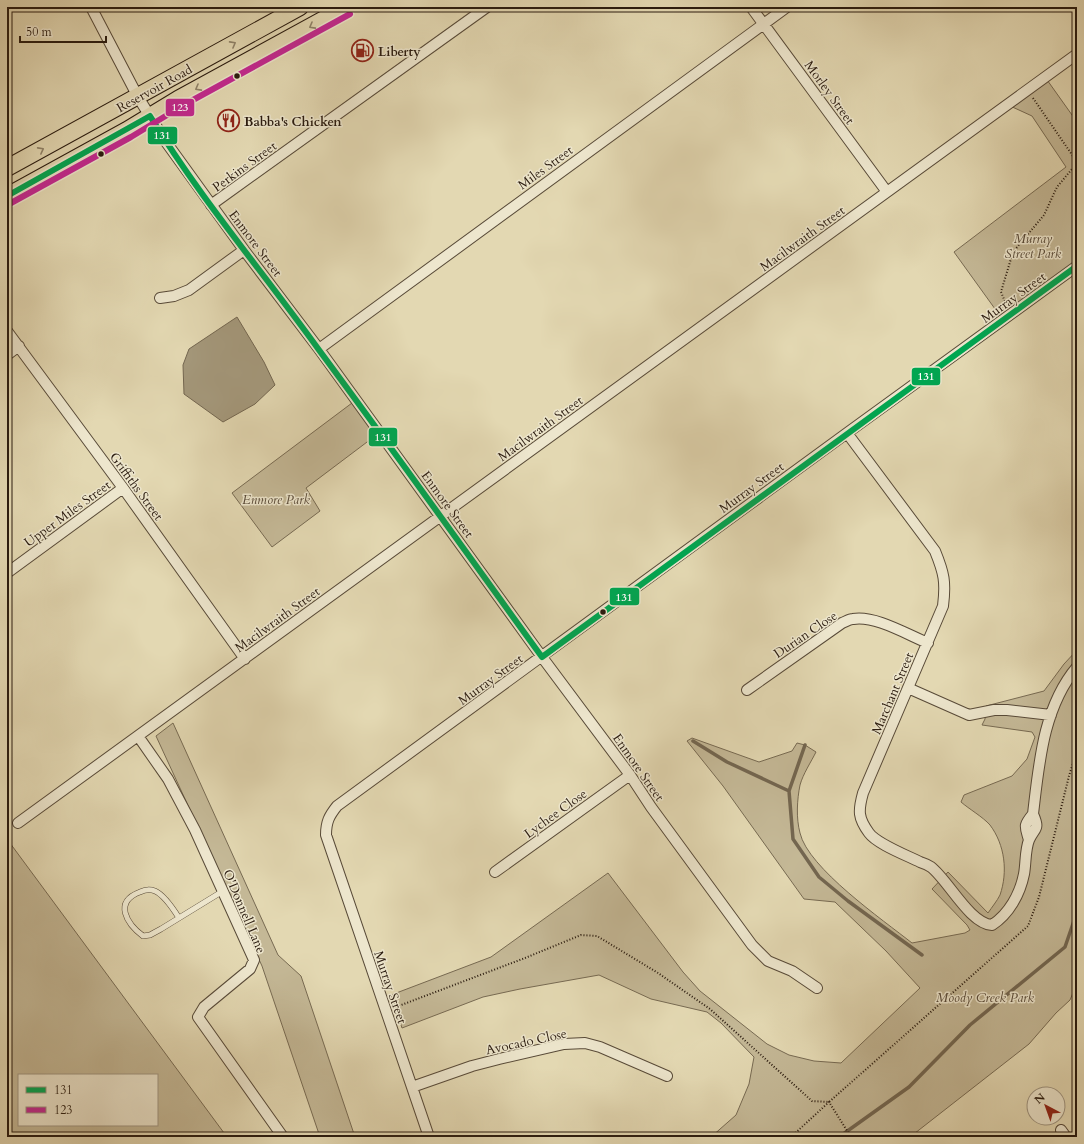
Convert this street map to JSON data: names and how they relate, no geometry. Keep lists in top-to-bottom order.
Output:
{
  "streets": {
    "main road": ["Reservoir Road"],
    "street": [
      "Morley Street",
      "Perkins Street",
      "Miles Street",
      "Macilwraith Street",
      "Enmore Street",
      "Murray Street",
      "Griffiths Street",
      "Upper Miles Street",
      "Durian Close",
      "Marchant Street",
      "Lychee Close",
      "O'Donnell Lane",
      "Avocado Close"
    ]
  },
  "crossings": [
    ["Reservoir Road", "Enmore Street"],
    ["Morley Street", "Miles Street"],
    ["Morley Street", "Macilwraith Street"],
    ["Perkins Street", "Enmore Street"],
    ["Miles Street", "Enmore Street"],
    ["Macilwraith Street", "Enmore Street"],
    ["Macilwraith Street", "Griffiths Street"],
    ["Macilwraith Street", "O'Donnell Lane"],
    ["Enmore Street", "Murray Street"],
    ["Enmore Street", "Lychee Close"],
    ["Murray Street", "Marchant Street"],
    ["Murray Street", "Avocado Close"],
    ["Griffiths Street", "Upper Miles Street"],
    ["Durian Close", "Marchant Street"]
  ],
  "parks": ["Murray Street Park", "Enmore Park", "Moody Creek Park"],
  "places": {
    "fuel station": ["Liberty"],
    "restaurant": ["Babba's Chicken"]
  },
  "lines": ["transit line 123", "transit line 131"],
  "legend": ["131", "123"],
  "scale_bar": "50 m",
  "north": "top left"
}
